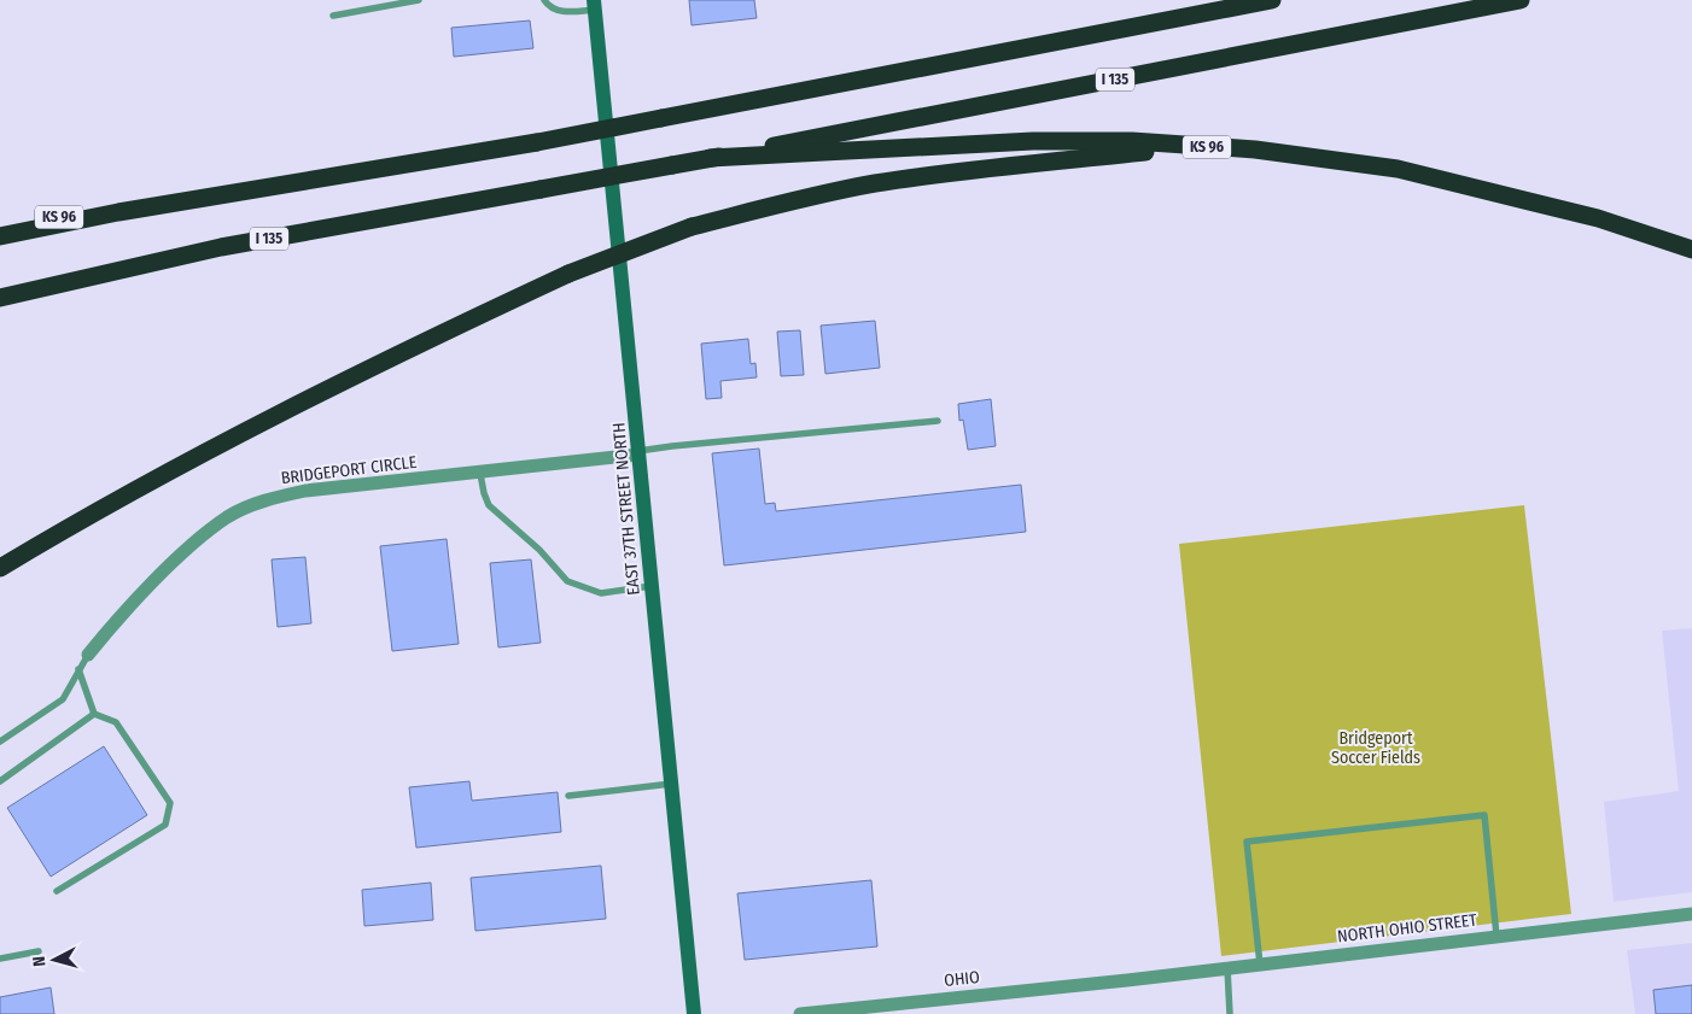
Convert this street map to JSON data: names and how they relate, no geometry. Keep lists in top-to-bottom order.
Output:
{
  "streets": {
    "highway": ["I 135", "KS 96"],
    "main road": ["EAST 37TH STREET NORTH"],
    "street": ["BRIDGEPORT CIRCLE", "NORTH OHIO STREET", "OHIO"]
  },
  "crossings": [
    ["I 135", "KS 96"],
    ["BRIDGEPORT CIRCLE", "EAST 37TH STREET NORTH"],
    ["NORTH OHIO STREET", "OHIO"]
  ],
  "parks": ["Bridgeport Soccer Fields"],
  "north": "left"
}
